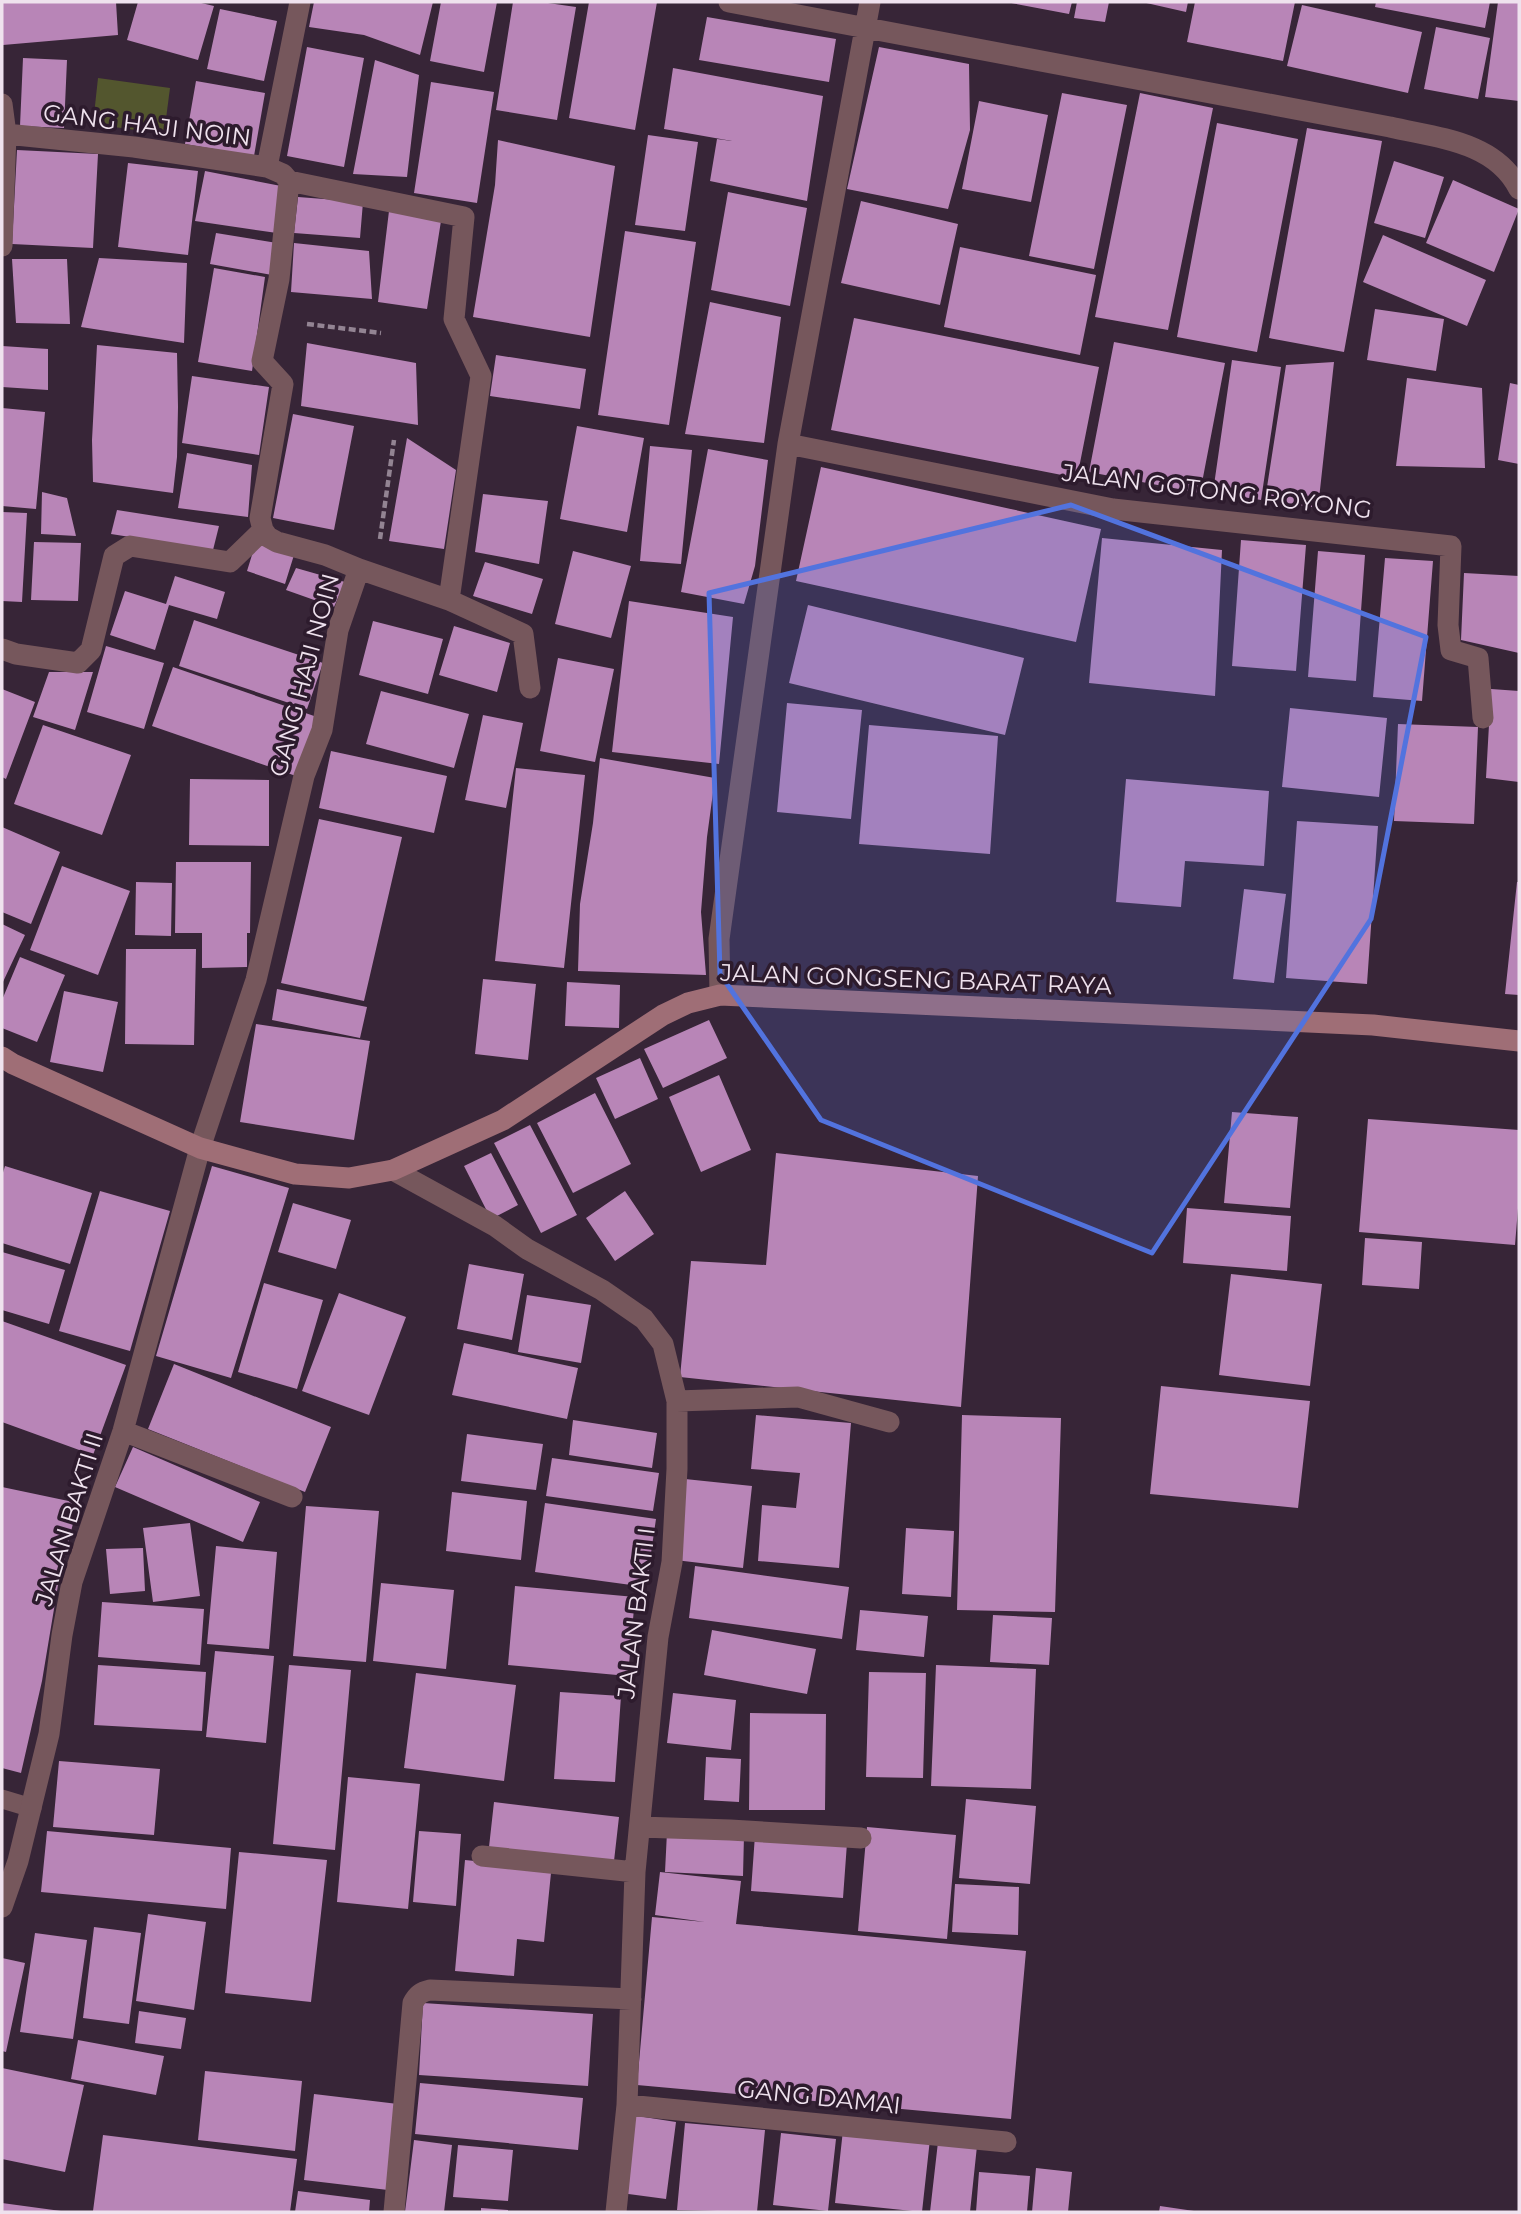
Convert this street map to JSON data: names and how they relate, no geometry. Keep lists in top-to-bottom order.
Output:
{
  "streets": {
    "street": [
      "GANG HAJI NOIN",
      "JALAN GOTONG ROYONG",
      "JALAN GONGSENG BARAT RAYA",
      "JALAN BAKTI II",
      "JALAN BAKTI I",
      "GANG DAMAI"
    ]
  },
  "crossings": [
    ["GANG HAJI NOIN", "JALAN GONGSENG BARAT RAYA"],
    ["GANG HAJI NOIN", "JALAN BAKTI II"],
    ["JALAN GONGSENG BARAT RAYA", "JALAN BAKTI II"],
    ["JALAN GONGSENG BARAT RAYA", "JALAN BAKTI I"],
    ["JALAN BAKTI I", "GANG DAMAI"]
  ]
}
